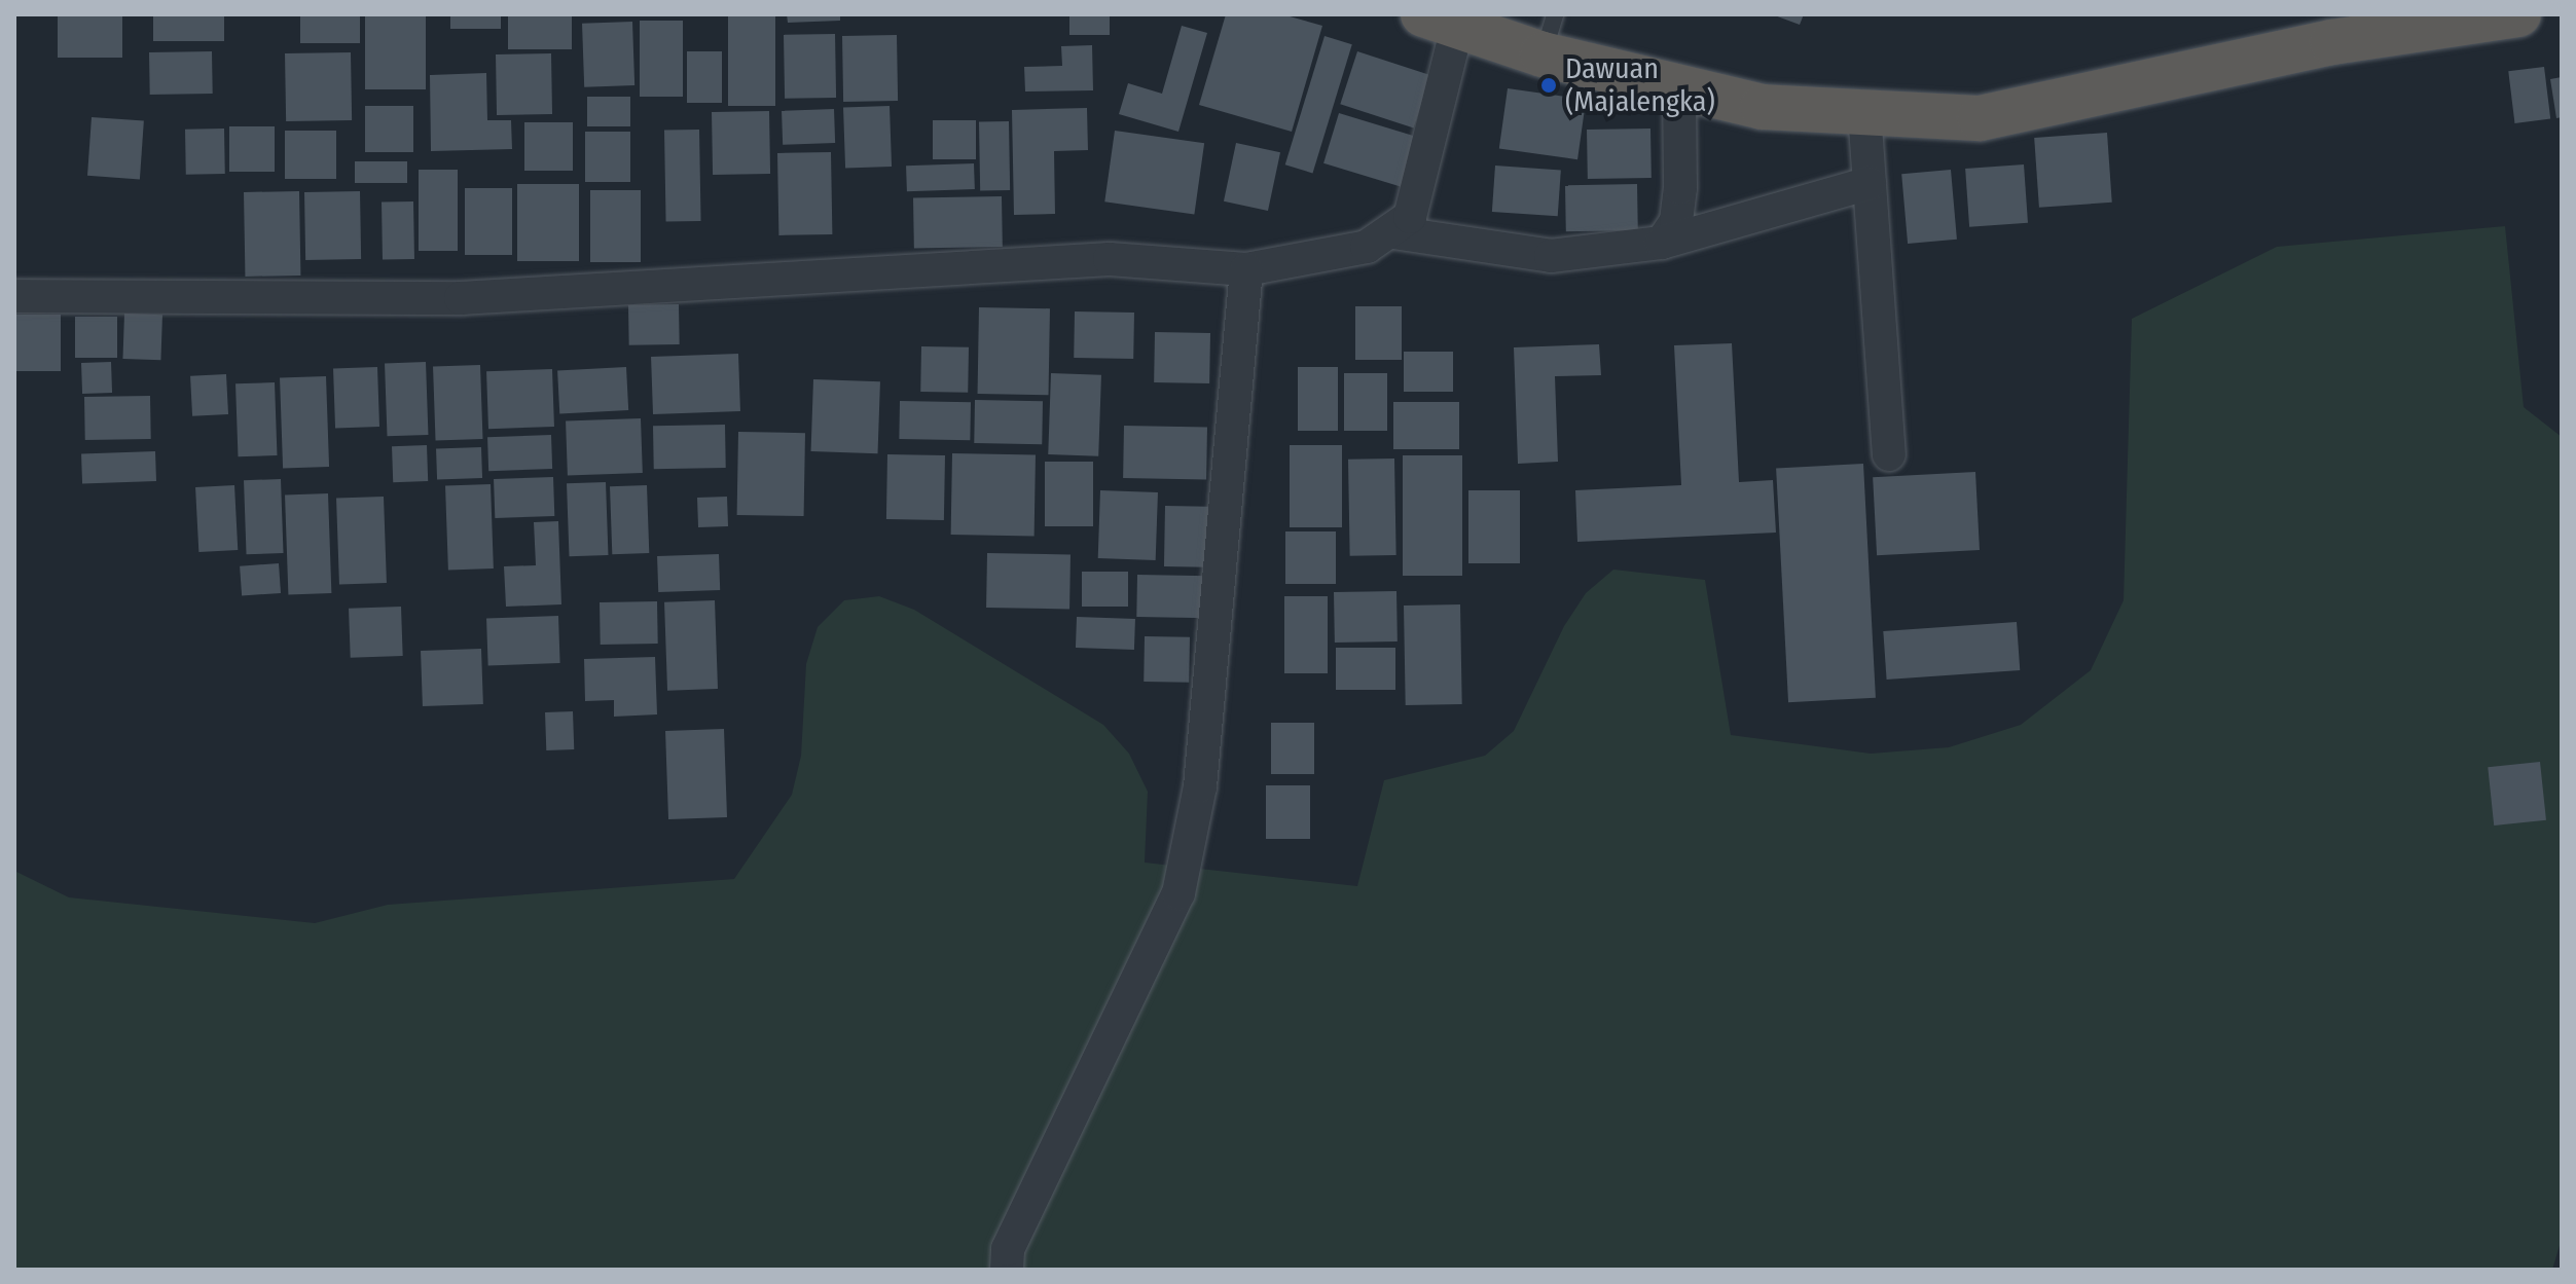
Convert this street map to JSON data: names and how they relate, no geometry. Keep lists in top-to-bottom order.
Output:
{
  "places": ["Dawuan (Majalengka)"]
}
